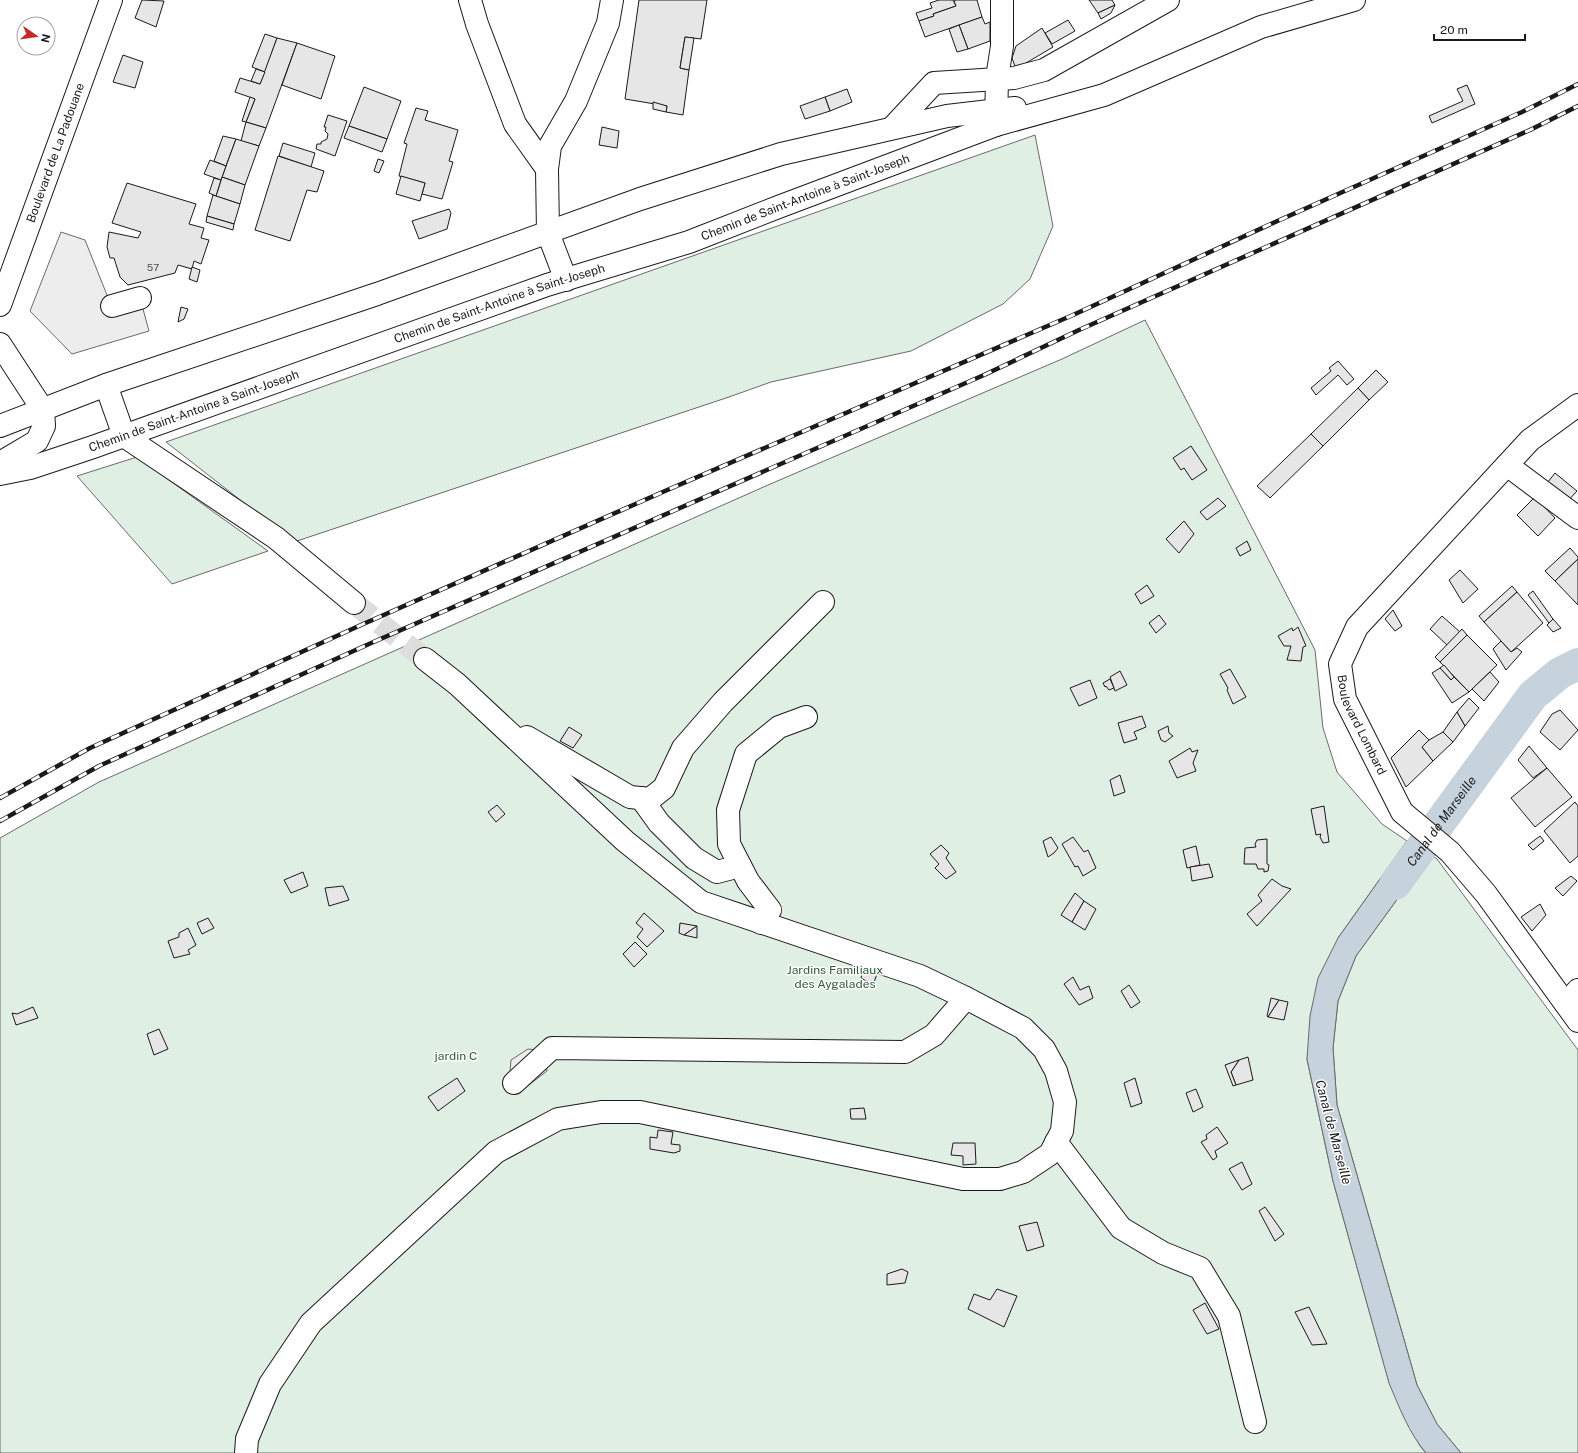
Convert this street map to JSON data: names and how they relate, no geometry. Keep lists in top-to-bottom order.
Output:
{
  "streets": {
    "main road": ["Boulevard de La Padouane", "Chemin de Saint-Antoine à Saint-Joseph", "Boulevard Lombard"]
  },
  "water": ["Canal de Marseille"],
  "parks": ["Jardins Familiaux des Aygalades", "jardin C"],
  "house_numbers": ["57"],
  "scale_bar": "20 m",
  "north": "right"
}
